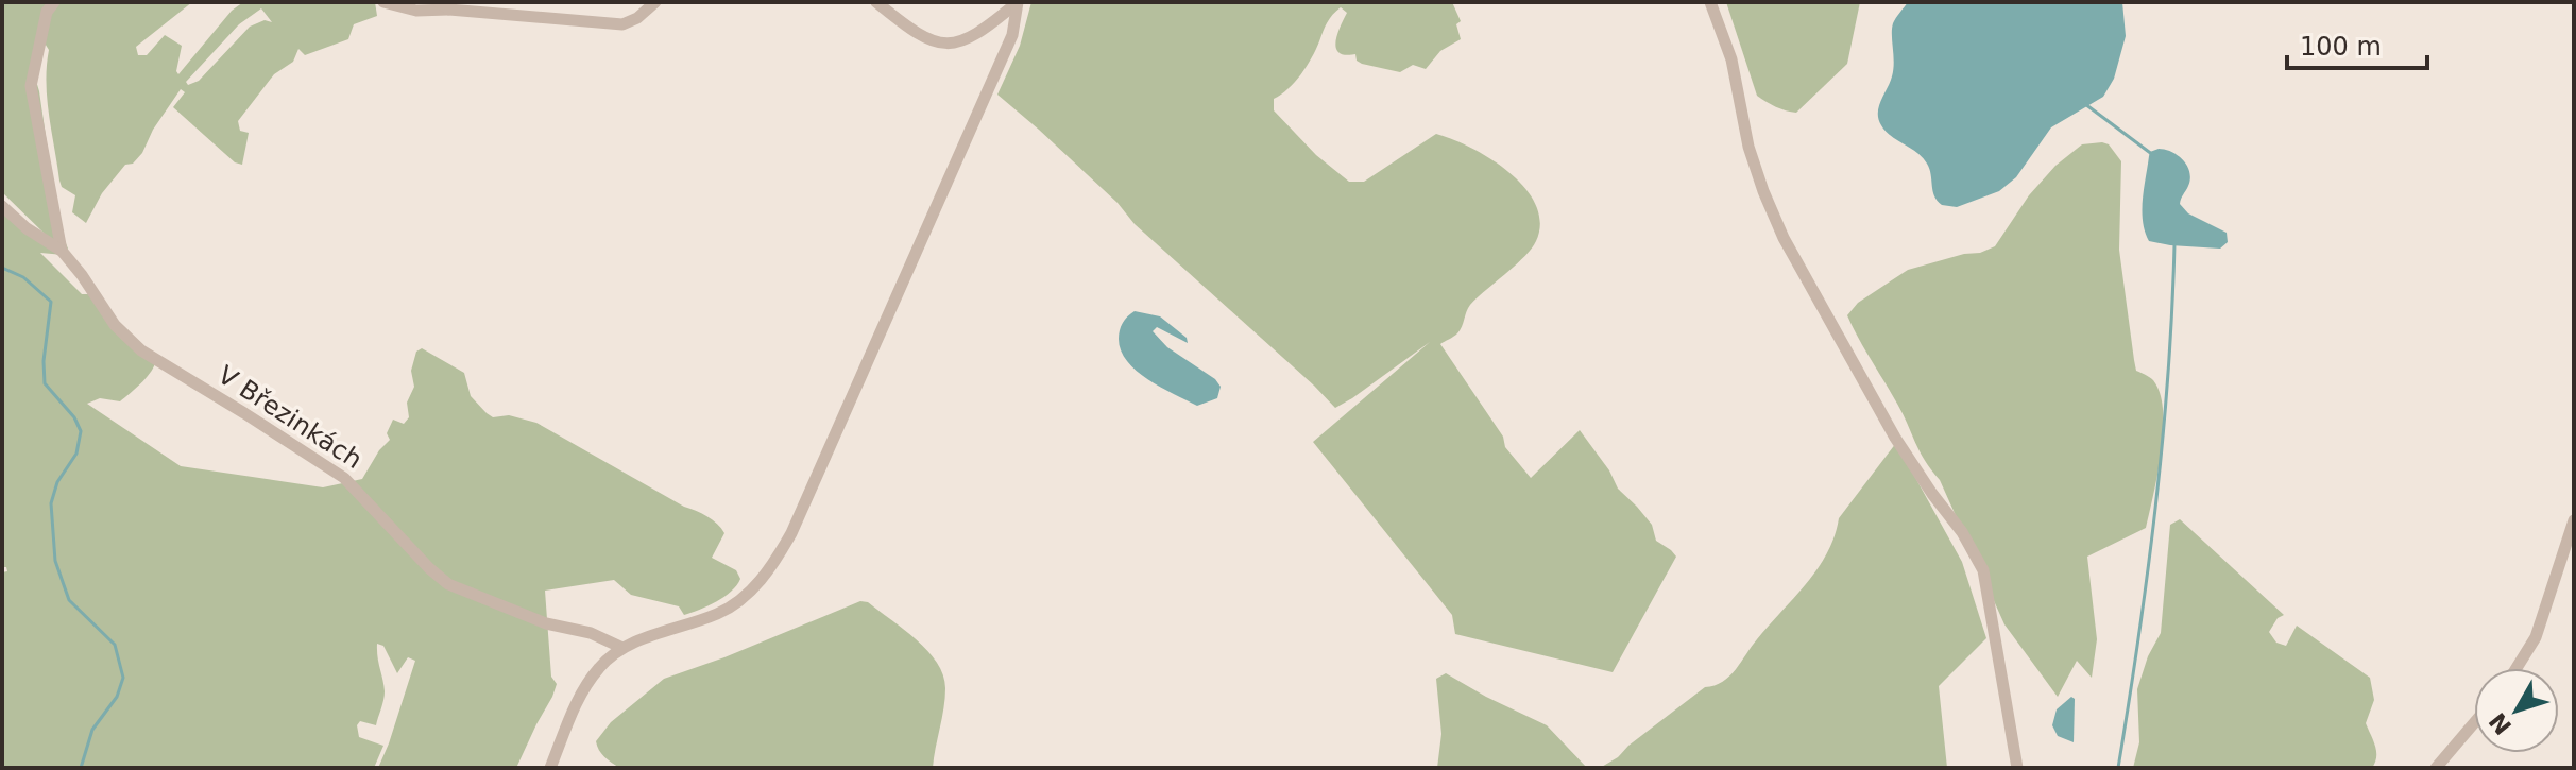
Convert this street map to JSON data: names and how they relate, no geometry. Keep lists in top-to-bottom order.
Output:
{
  "streets": {
    "street": ["V Březinkách"]
  },
  "scale_bar": "100 m",
  "north": "bottom left"
}
